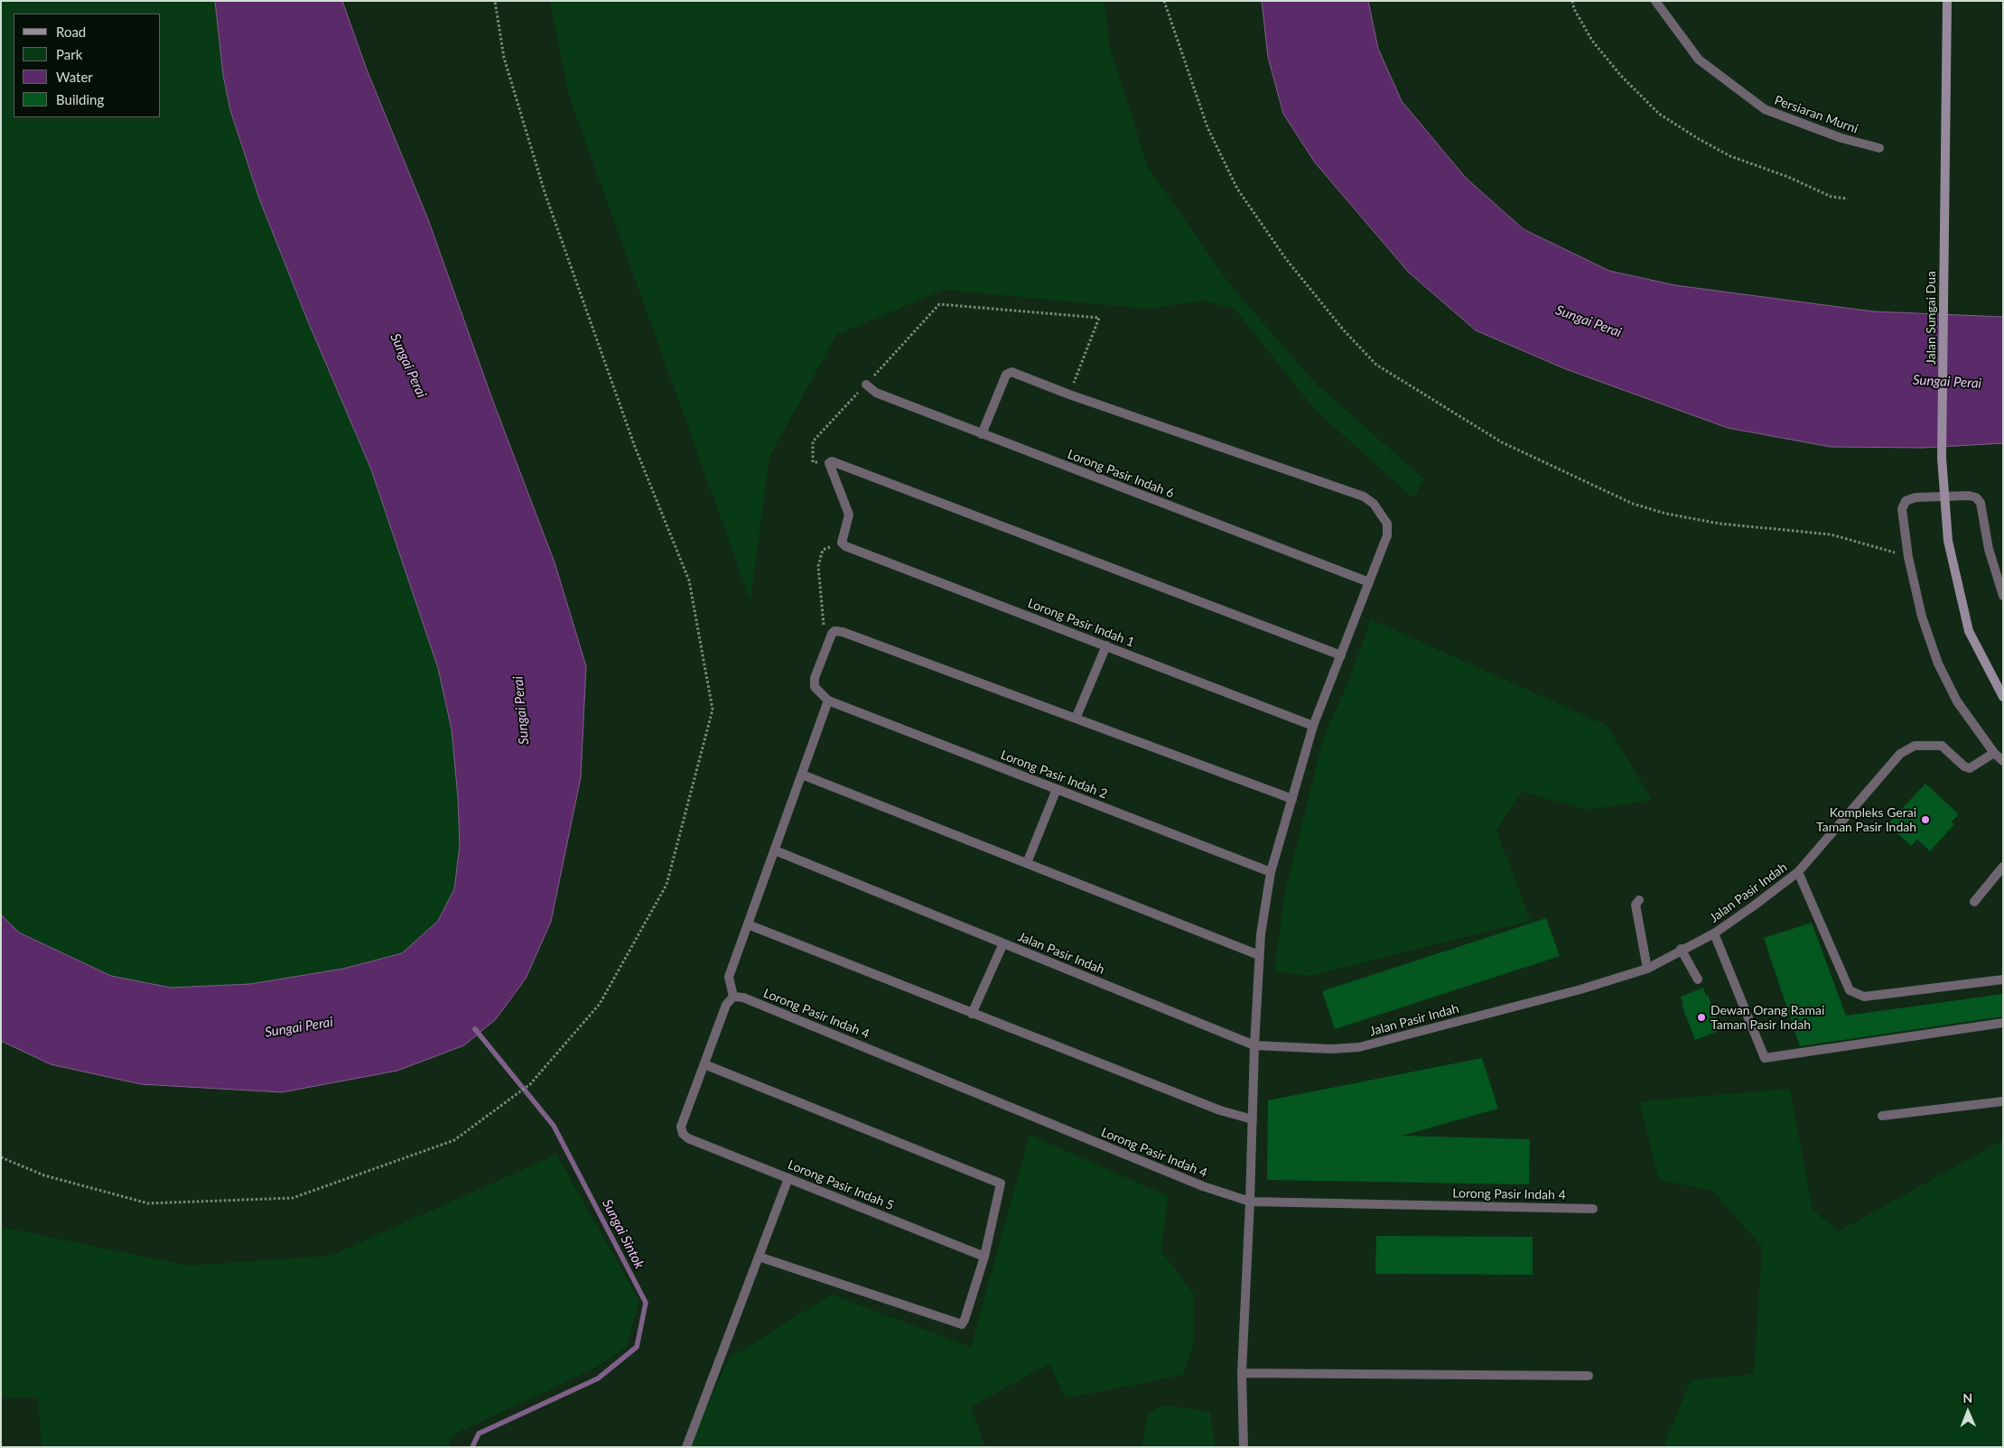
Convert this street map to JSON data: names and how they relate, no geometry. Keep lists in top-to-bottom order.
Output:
{
  "streets": {
    "main road": ["Jalan Sungai Dua"],
    "street": [
      "Persiaran Murni",
      "Lorong Pasir Indah 6",
      "Lorong Pasir Indah 1",
      "Lorong Pasir Indah 2",
      "Jalan Pasir Indah",
      "Lorong Pasir Indah 4",
      "Lorong Pasir Indah 5"
    ]
  },
  "water": ["Sungai Perai", "Sungai Sintok"],
  "places": ["Kompleks Gerai Taman Pasir Indah", "Dewan Orang Ramai Taman Pasir Indah"],
  "legend": [
    "Road",
    "Park",
    "Water",
    "Building"
  ],
  "north": "top"
}
